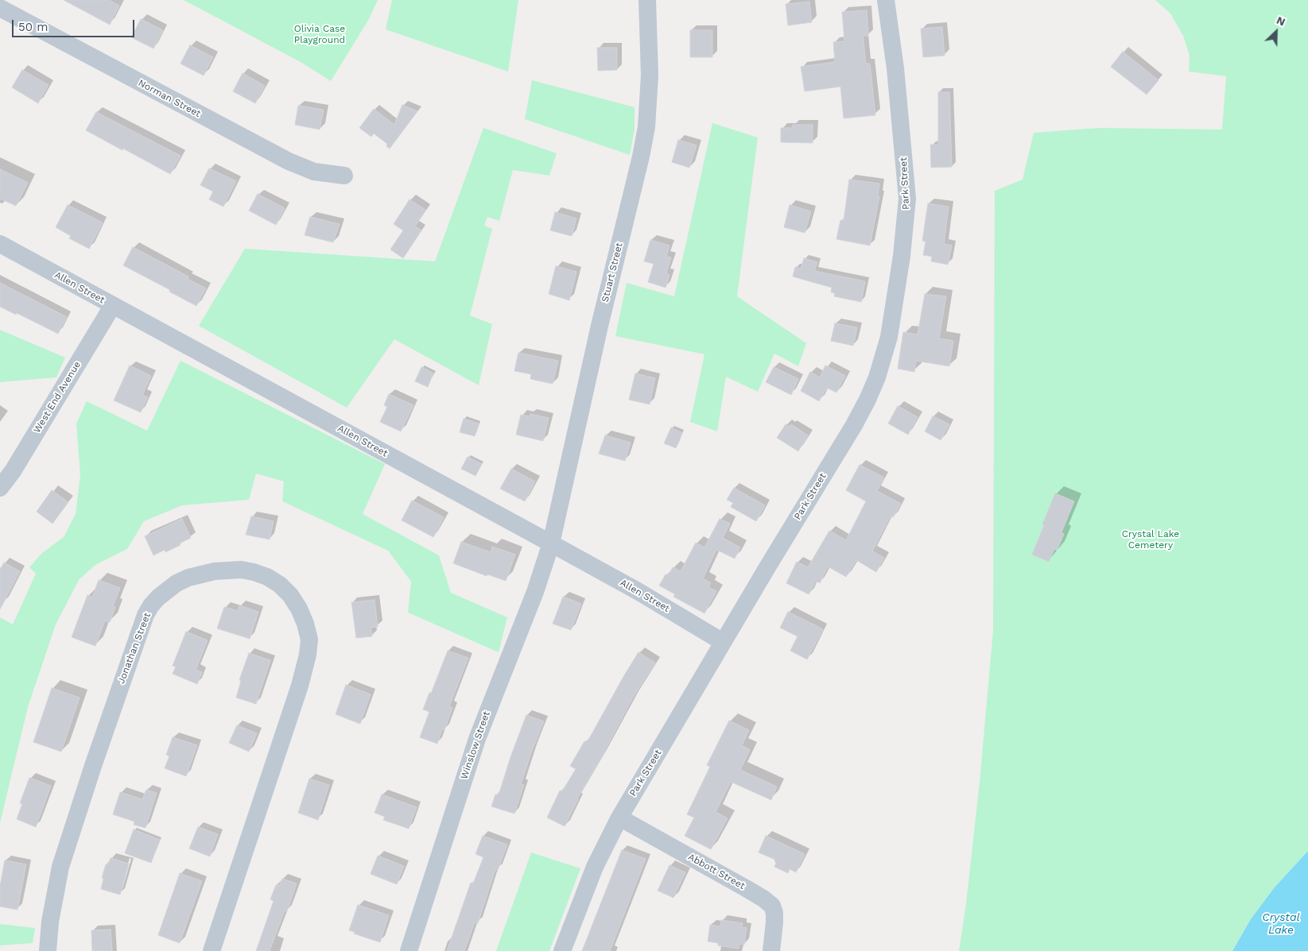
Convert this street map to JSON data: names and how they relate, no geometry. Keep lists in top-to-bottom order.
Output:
{
  "streets": {
    "street": [
      "Norman Street",
      "Park Street",
      "Stuart Street",
      "Allen Street",
      "West End Avenue",
      "Jonathan Street",
      "Winslow Street",
      "Abbott Street"
    ]
  },
  "crossings": [
    ["Park Street", "Allen Street"],
    ["Park Street", "Abbott Street"],
    ["Stuart Street", "Allen Street"],
    ["Stuart Street", "Winslow Street"],
    ["Allen Street", "West End Avenue"],
    ["Allen Street", "Winslow Street"]
  ],
  "water": ["Crystal Lake"],
  "parks": ["Olivia Case Playground", "Crystal Lake Cemetery"],
  "scale_bar": "50 m",
  "north": "top right"
}
